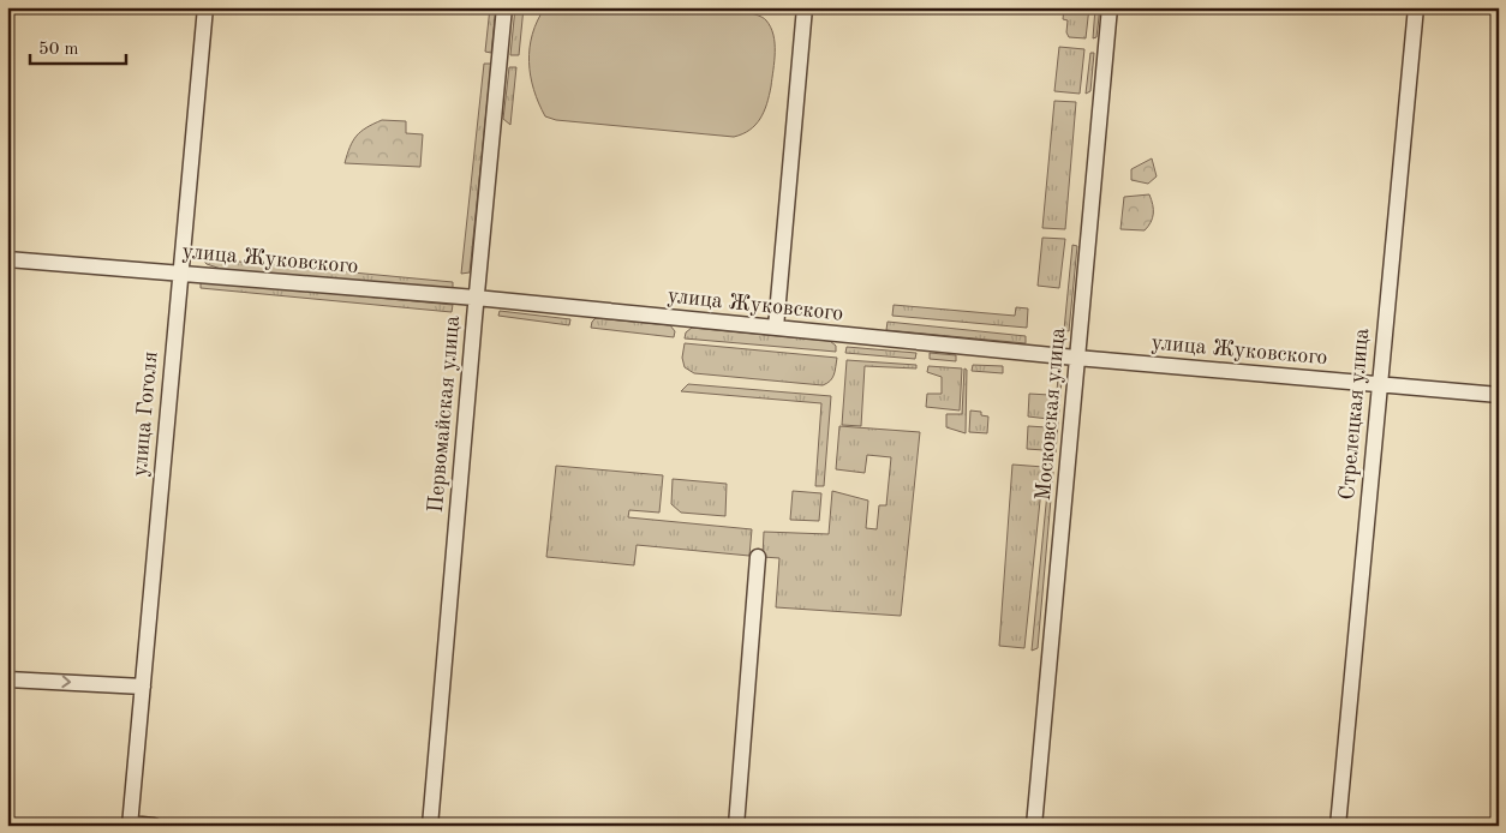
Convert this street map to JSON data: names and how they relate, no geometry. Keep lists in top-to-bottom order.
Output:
{
  "streets": {
    "street": [
      "улица Жуковского",
      "улица Гоголя",
      "Первомайская улица",
      "Московская улица",
      "Стрелецкая улица"
    ]
  },
  "crossings": [
    ["улица Жуковского", "улица Гоголя"],
    ["улица Жуковского", "Первомайская улица"],
    ["улица Жуковского", "Московская улица"],
    ["улица Жуковского", "Стрелецкая улица"]
  ],
  "scale_bar": "50 m"
}
